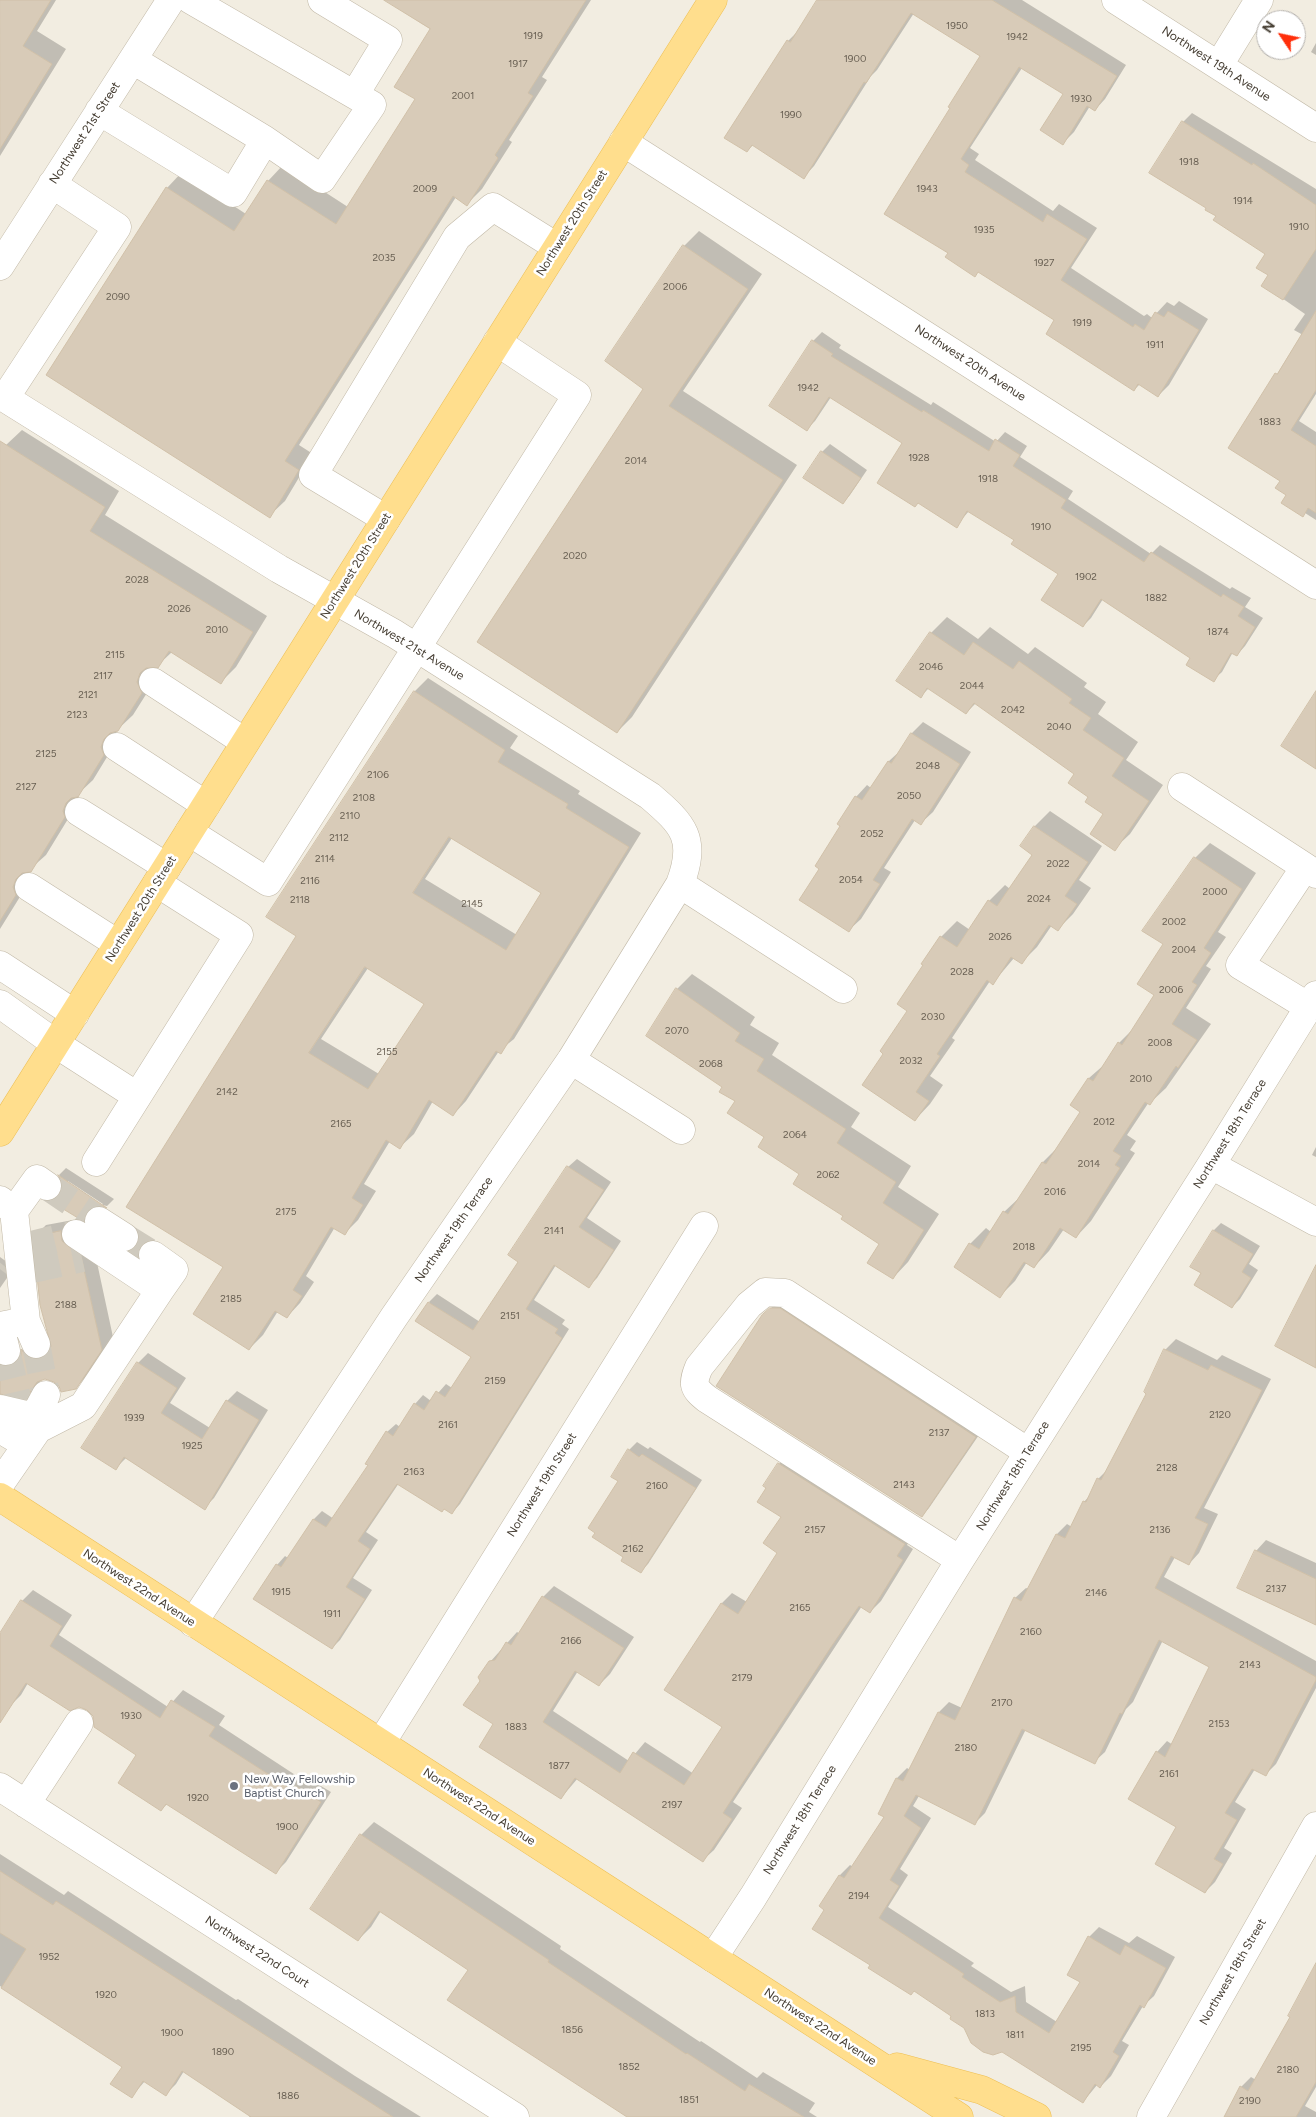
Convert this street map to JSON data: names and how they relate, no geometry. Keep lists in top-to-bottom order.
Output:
{
  "streets": {
    "main road": ["Northwest 20th Street", "Northwest 22nd Avenue"],
    "street": [
      "Northwest 19th Avenue",
      "Northwest 21st Street",
      "Northwest 20th Avenue",
      "Northwest 21st Avenue",
      "Northwest 18th Terrace",
      "Northwest 19th Terrace",
      "Northwest 19th Street",
      "Northwest 22nd Court",
      "Northwest 18th Street"
    ]
  },
  "crossings": [
    ["Northwest 20th Street", "Northwest 20th Avenue"],
    ["Northwest 20th Street", "Northwest 21st Avenue"],
    ["Northwest 21st Avenue", "Northwest 19th Terrace"],
    ["Northwest 18th Terrace", "Northwest 22nd Avenue"],
    ["Northwest 19th Terrace", "Northwest 22nd Avenue"],
    ["Northwest 19th Street", "Northwest 22nd Avenue"]
  ],
  "places": ["New Way Fellowship Baptist Church"],
  "house_numbers": [
    "1950",
    "1919",
    "1942",
    "1900",
    "1917",
    "2001",
    "1930",
    "1990",
    "1918",
    "2009",
    "1943",
    "1914",
    "1910",
    "1935",
    "2035",
    "1927",
    "2006",
    "2090",
    "1919",
    "1911",
    "1942",
    "1883",
    "1928",
    "2014",
    "1918",
    "1910",
    "2020",
    "1902",
    "2028",
    "1882",
    "2026",
    "2010",
    "1874",
    "2115",
    "2046",
    "2117",
    "2044",
    "2121",
    "2042",
    "2123",
    "2040",
    "2125",
    "2048",
    "2106",
    "2127",
    "2050",
    "2108",
    "2110",
    "2052",
    "2112",
    "2114",
    "2022",
    "2054",
    "2116",
    "2000",
    "2024",
    "2118",
    "2145",
    "2002",
    "2026",
    "2004",
    "2028",
    "2006",
    "2030",
    "2070",
    "2008",
    "2155",
    "2032",
    "2068",
    "2010",
    "2142",
    "2012",
    "2165",
    "2064",
    "2014",
    "2062",
    "2016",
    "2175",
    "2141",
    "2018",
    "2185",
    "2188",
    "2151",
    "2159",
    "2120",
    "1939",
    "2161",
    "2137",
    "1925",
    "2128",
    "2163",
    "2143",
    "2160",
    "2157",
    "2136",
    "2162",
    "2137",
    "1915",
    "2146",
    "2165",
    "1911",
    "2160",
    "2166",
    "2143",
    "2179",
    "2170",
    "1930",
    "2153",
    "1883",
    "2180",
    "1877",
    "2161",
    "1920",
    "2197",
    "1900",
    "2194",
    "1952",
    "1920",
    "1813",
    "1856",
    "1900",
    "1811",
    "2195",
    "1890",
    "1852",
    "2180",
    "1886",
    "1851",
    "2190"
  ],
  "north": "top left"
}
